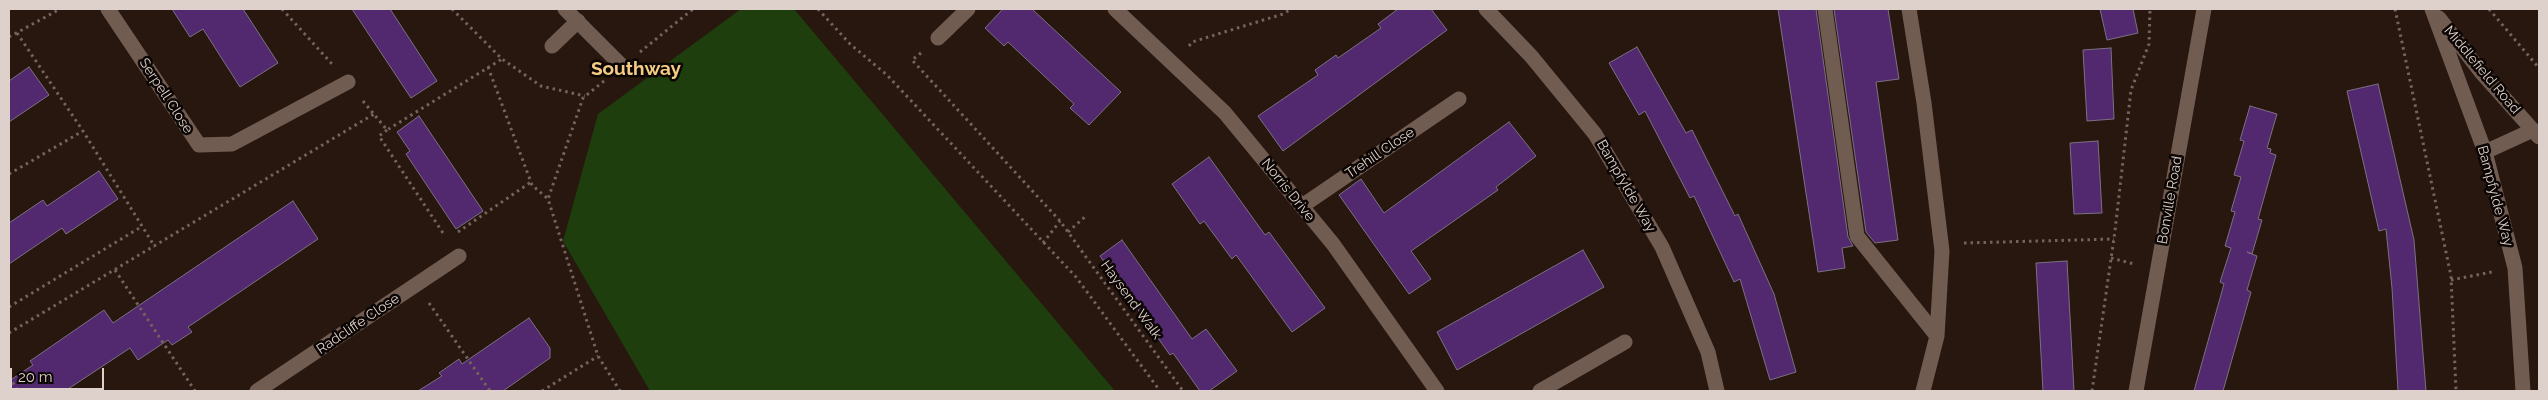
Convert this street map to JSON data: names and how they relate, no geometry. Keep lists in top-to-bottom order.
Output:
{
  "streets": {
    "street": [
      "Middlefield Road",
      "Serpell Close",
      "Trehill Close",
      "Bampfylde Way",
      "Norris Drive",
      "Bonville Road",
      "Radcliffe Close"
    ],
    "path": ["Haysend Walk"]
  },
  "crossings": [
    ["Middlefield Road", "Bampfylde Way"],
    ["Trehill Close", "Norris Drive"]
  ],
  "districts": ["Southway"],
  "scale_bar": "20 m"
}
